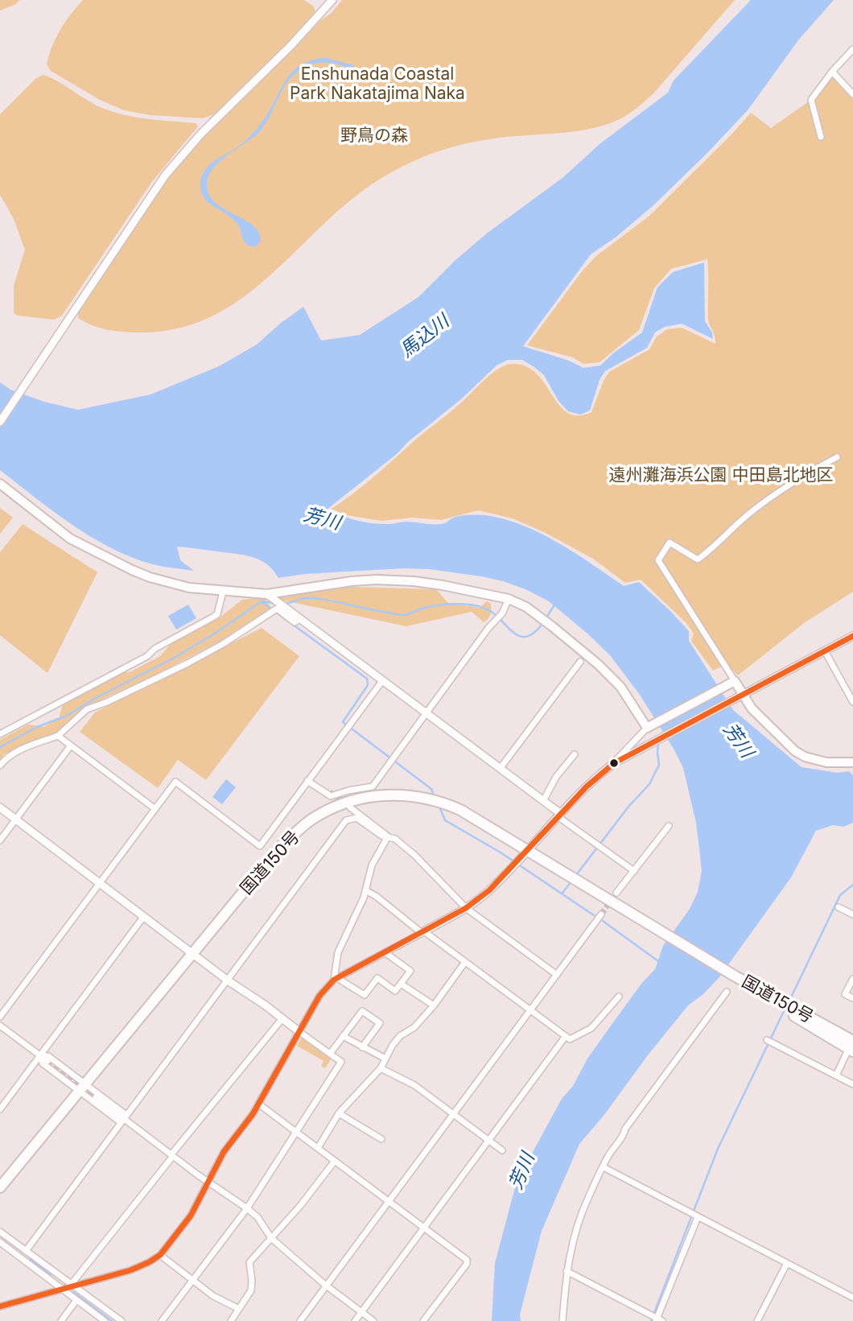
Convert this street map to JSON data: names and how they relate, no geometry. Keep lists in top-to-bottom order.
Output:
{
  "streets": {
    "highway": ["国道150号"]
  },
  "water": ["馬込川", "芳川"],
  "parks": ["Enshunada Coastal Park Nakatajima Naka", "野鳥の森", "遠州灘海浜公園 中田島北地区"]
}
